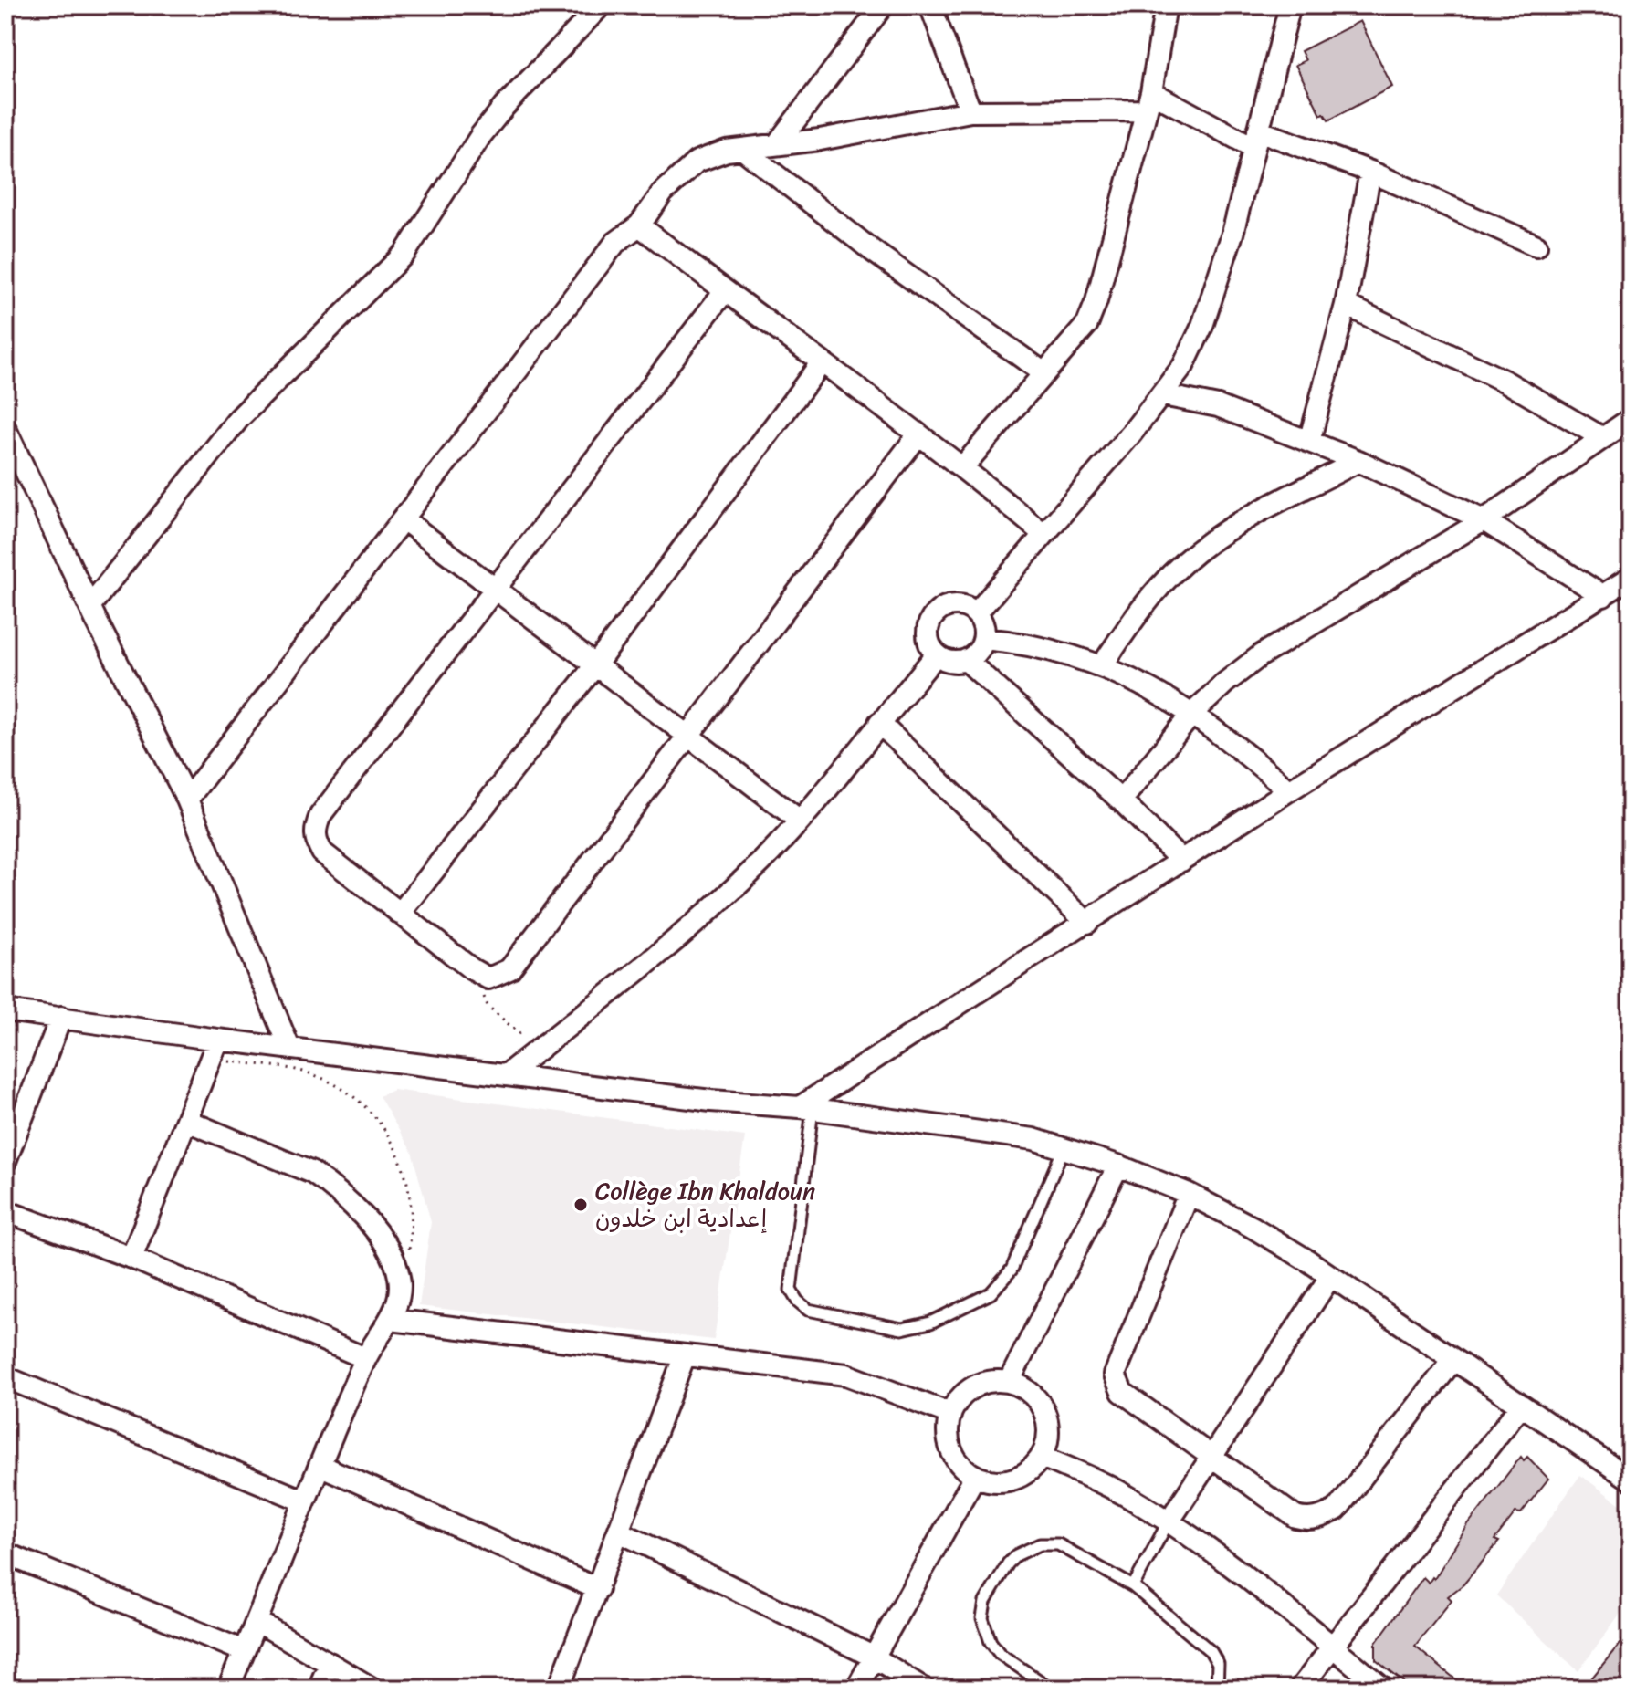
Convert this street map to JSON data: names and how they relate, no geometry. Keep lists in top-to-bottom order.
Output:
{
  "places": ["Collège Ibn Khaldoun إعدادية ابن خلدون"]
}
